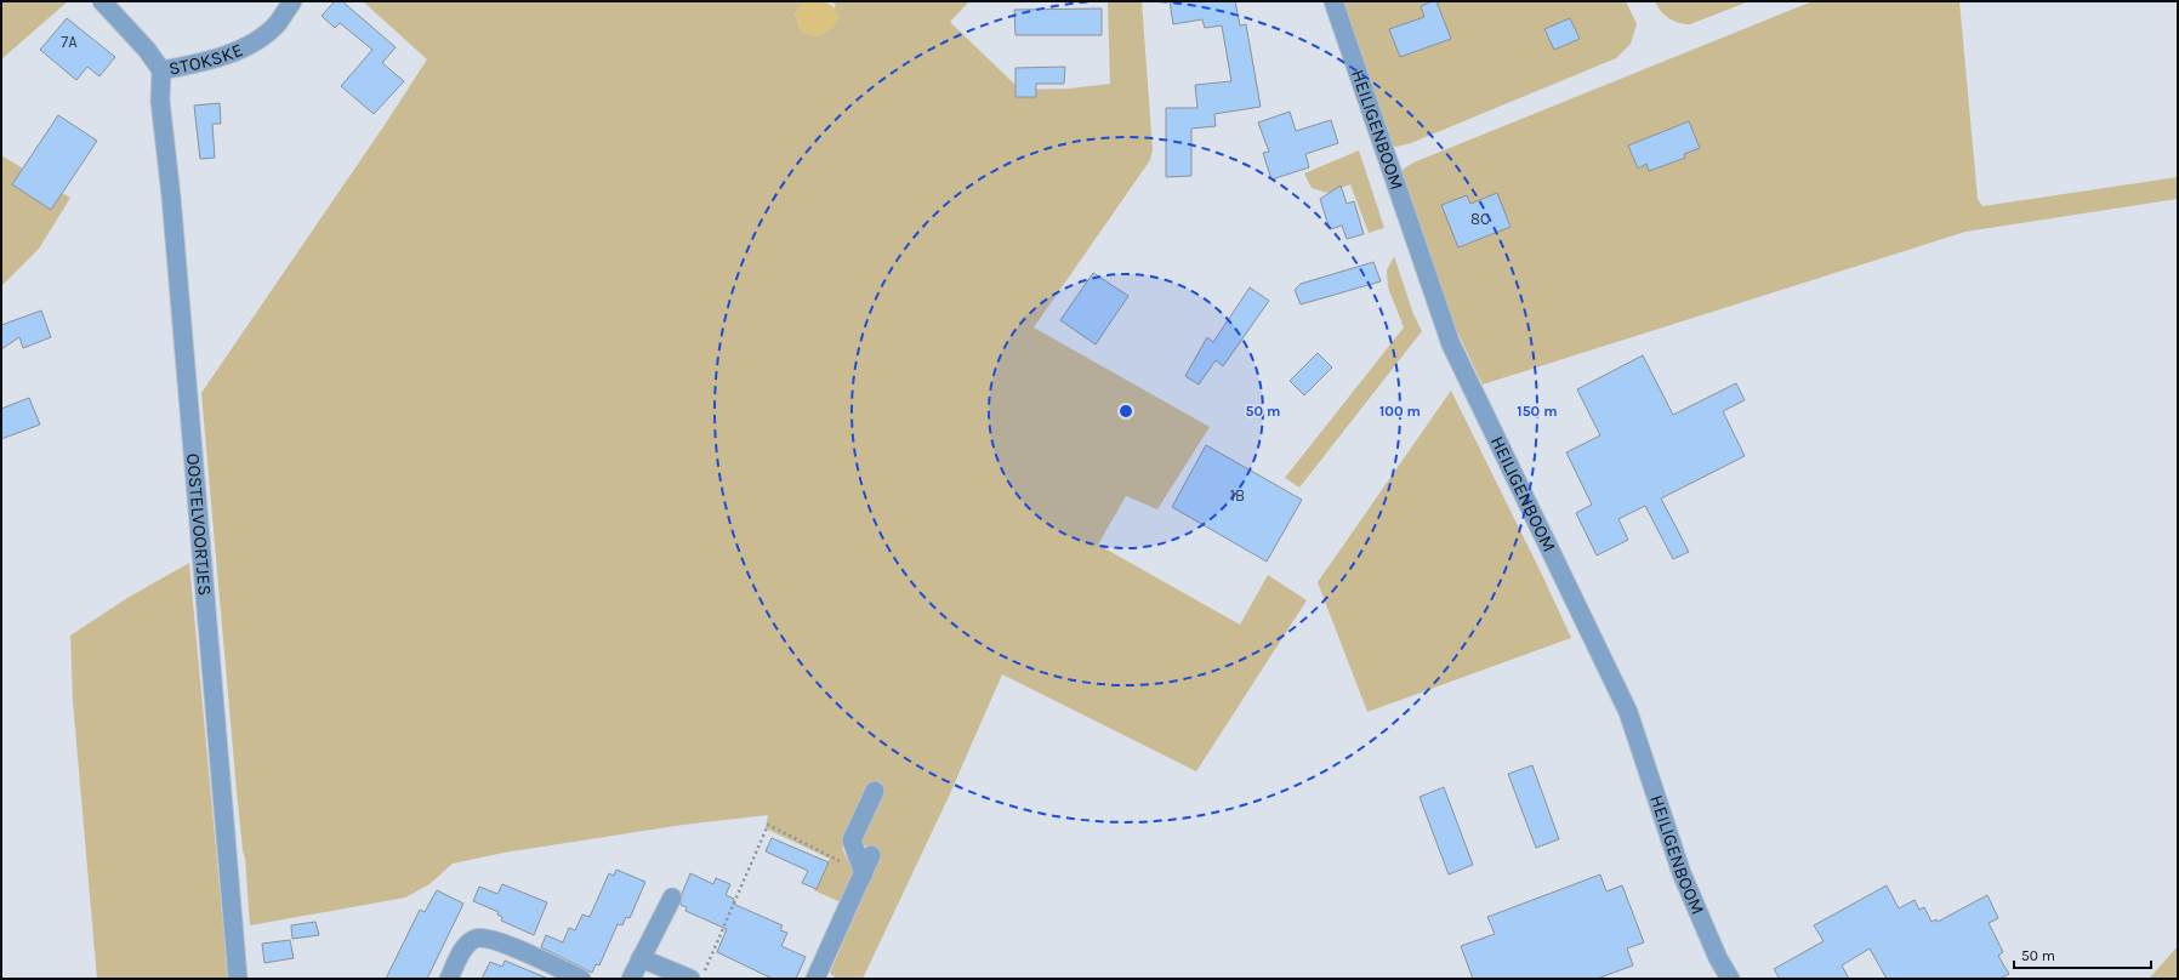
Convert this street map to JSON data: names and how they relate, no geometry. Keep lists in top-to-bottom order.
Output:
{
  "streets": {
    "street": ["STOKSKE", "HEILIGENBOOM", "OOSTELVOORTJES"]
  },
  "crossings": [
    ["STOKSKE", "OOSTELVOORTJES"]
  ],
  "house_numbers": ["7A", "8C", "1B"],
  "scale_bar": "50 m",
  "rings": ["50 m", "100 m", "150 m"]
}
